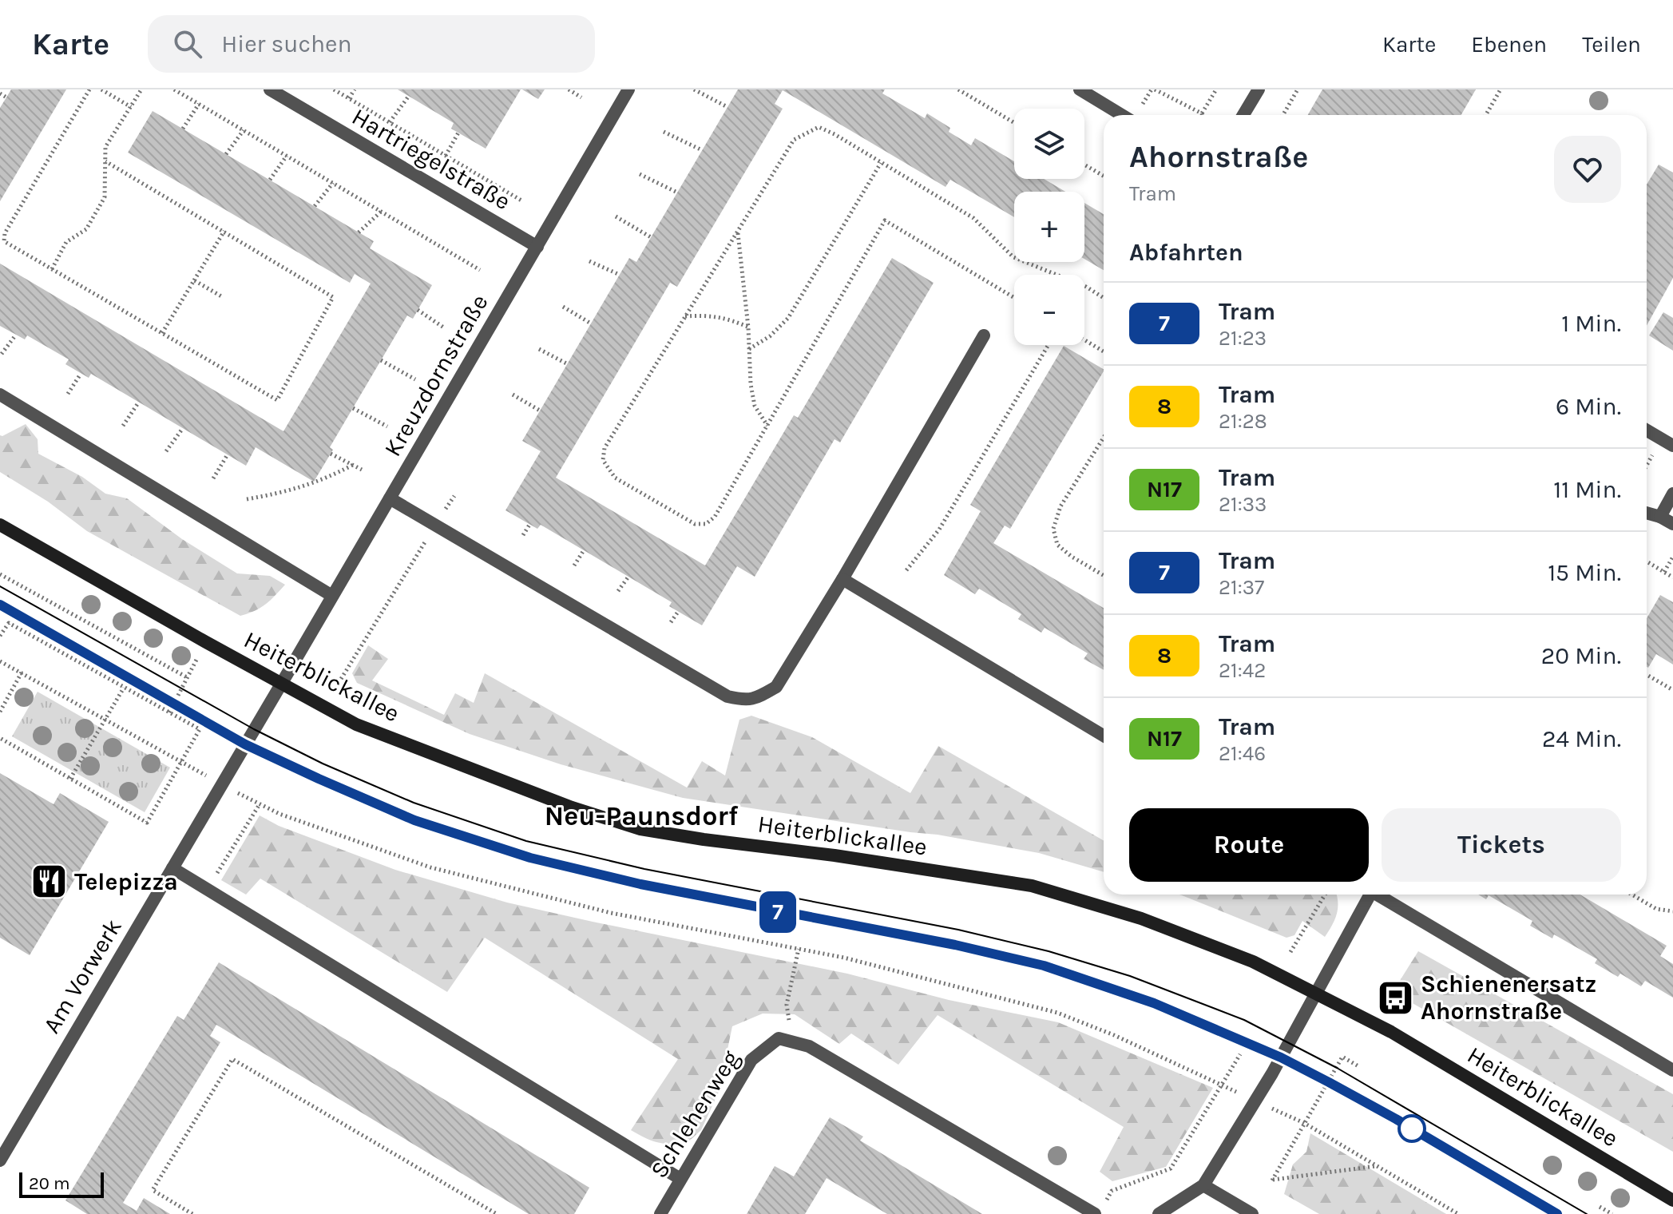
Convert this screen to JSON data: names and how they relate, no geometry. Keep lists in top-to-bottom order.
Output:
{
  "streets": {
    "main road": ["Heiterblickallee"],
    "street": [
      "Hartriegelstraße",
      "Kreuzdornstraße",
      "Am Vorwerk",
      "Schlehenweg"
    ]
  },
  "crossings": [
    ["Hartriegelstraße", "Kreuzdornstraße"],
    ["Kreuzdornstraße", "Heiterblickallee"],
    ["Kreuzdornstraße", "Am Vorwerk"],
    ["Heiterblickallee", "Am Vorwerk"]
  ],
  "districts": ["Neu-Paunsdorf"],
  "places": {
    "restaurant": ["Telepizza"],
    "bus stop": ["Schienenersatz Ahornstraße"]
  },
  "lines": ["tram line 7"],
  "scale_bar": "20 m",
  "page": {
    "header": "Karte",
    "search": "Hier suchen",
    "nav": ["Karte", "Ebenen", "Teilen"],
    "on_map": "7",
    "map_buttons": ["+", "−"],
    "heading": [
      ["Ahornstraße", "Tram"],
      "Abfahrten"
    ],
    "list": [
      {
        "mark": "7",
        "name": "Tram",
        "note": "21:23",
        "value": "1 Min."
      },
      {
        "mark": "8",
        "name": "Tram",
        "note": "21:28",
        "value": "6 Min."
      },
      {
        "mark": "N17",
        "name": "Tram",
        "note": "21:33",
        "value": "11 Min."
      },
      {
        "mark": "7",
        "name": "Tram",
        "note": "21:37",
        "value": "15 Min."
      },
      {
        "mark": "8",
        "name": "Tram",
        "note": "21:42",
        "value": "20 Min."
      },
      {
        "mark": "N17",
        "name": "Tram",
        "note": "21:46",
        "value": "24 Min."
      }
    ],
    "buttons": ["Route", "Tickets"],
    "scale": "20 m"
  }
}
